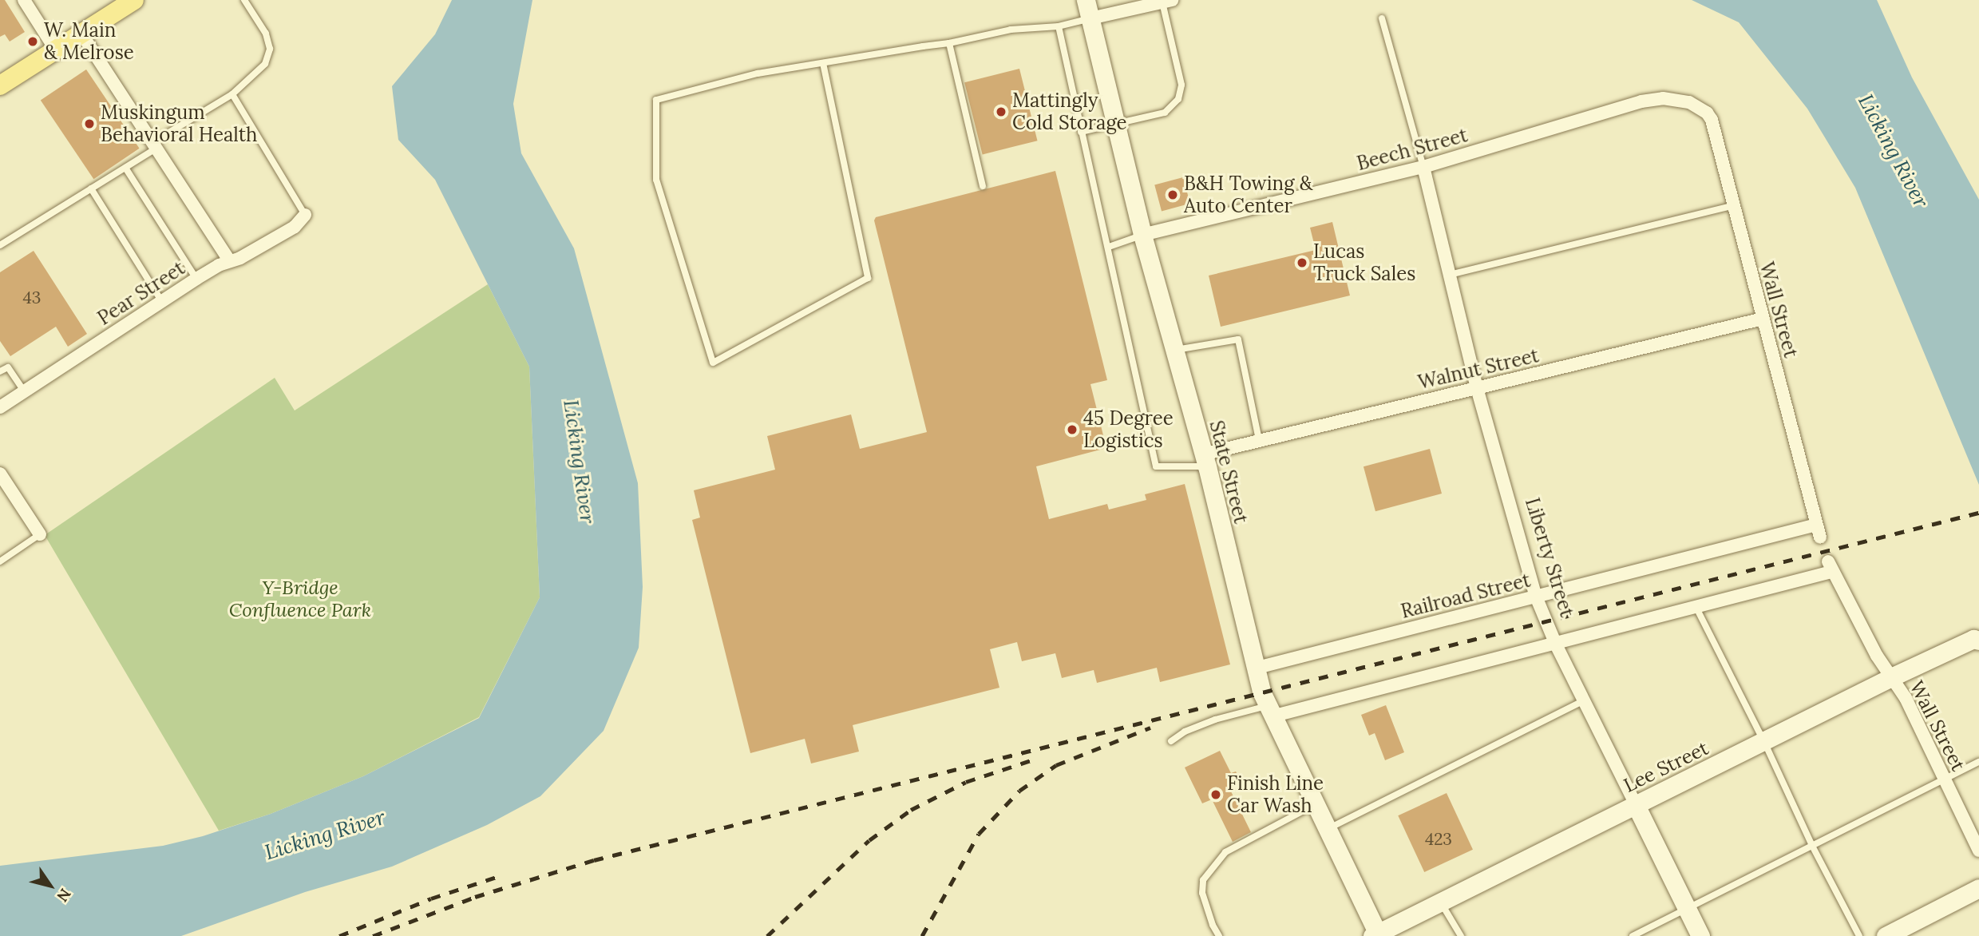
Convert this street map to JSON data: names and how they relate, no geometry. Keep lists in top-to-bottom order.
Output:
{
  "streets": {
    "main road": ["State Street", "Liberty Street", "Lee Street"],
    "street": [
      "Beech Street",
      "Pear Street",
      "Wall Street",
      "Walnut Street",
      "Railroad Street"
    ]
  },
  "crossings": [
    ["Beech Street", "Wall Street"],
    ["Beech Street", "State Street"],
    ["Beech Street", "Liberty Street"],
    ["Wall Street", "Walnut Street"],
    ["Wall Street", "Railroad Street"],
    ["Wall Street", "Lee Street"],
    ["Walnut Street", "State Street"],
    ["Walnut Street", "Liberty Street"],
    ["State Street", "Railroad Street"],
    ["State Street", "Lee Street"],
    ["Liberty Street", "Railroad Street"],
    ["Liberty Street", "Lee Street"]
  ],
  "water": ["Licking River"],
  "parks": ["Y-Bridge Confluence Park"],
  "places": [
    "W. Main & Melrose",
    "Mattingly Cold Storage",
    "Muskingum Behavioral Health",
    "B&H Towing & Auto Center",
    "Lucas Truck Sales",
    "45 Degree Logistics",
    "Finish Line Car Wash"
  ],
  "house_numbers": ["43", "423"],
  "north": "bottom right"
}
